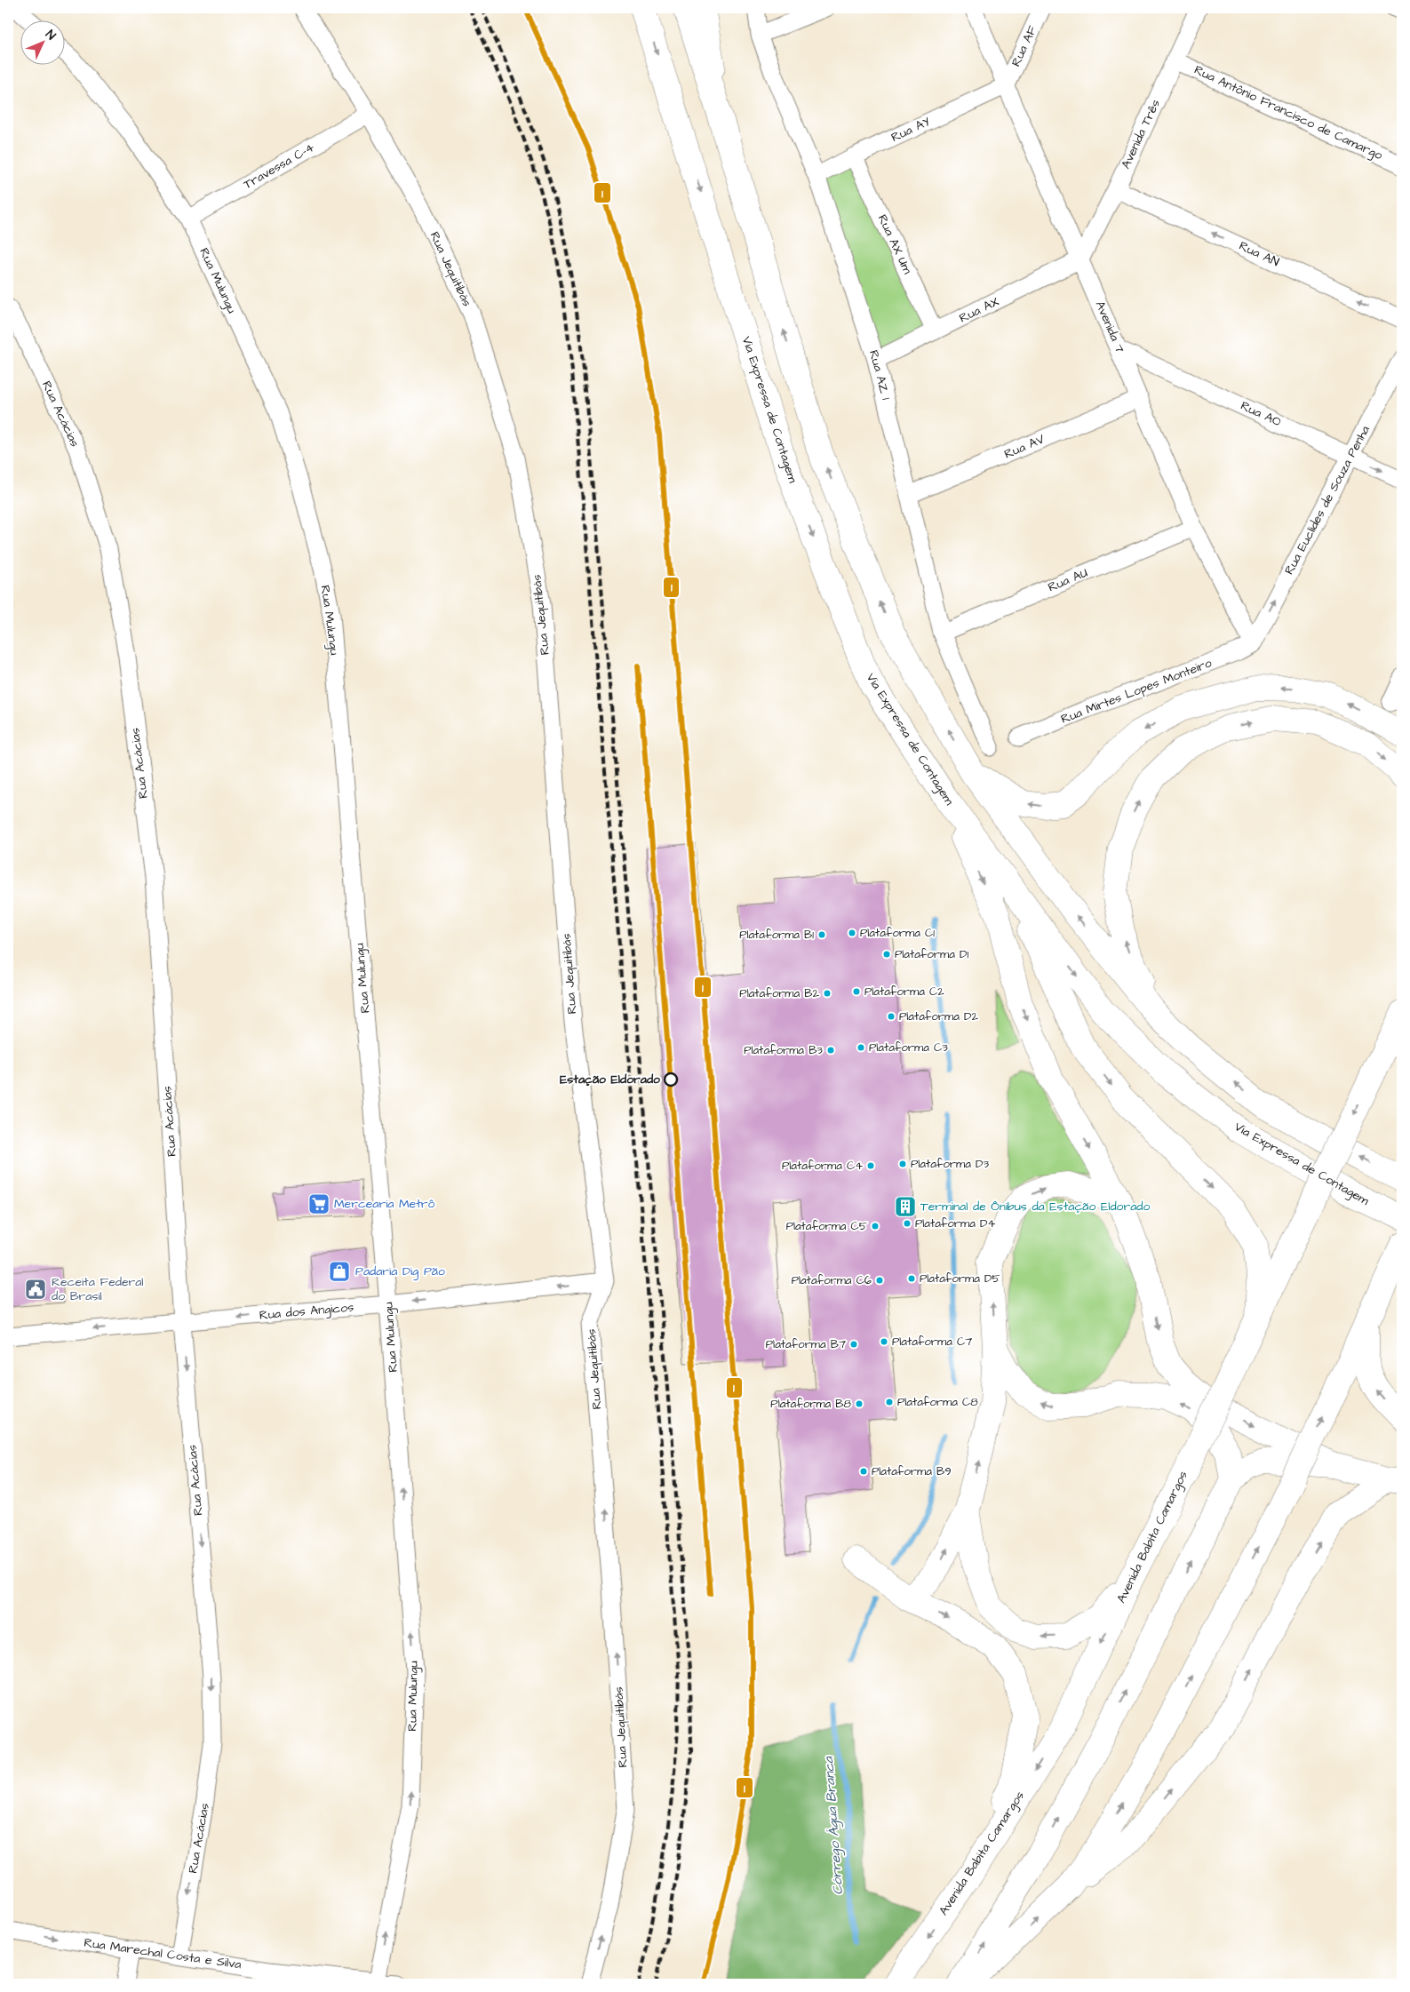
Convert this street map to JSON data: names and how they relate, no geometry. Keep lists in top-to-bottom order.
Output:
{
  "streets": {
    "main road": ["Via Expressa de Contagem", "Avenida Babita Camargos"],
    "street": [
      "Rua AF",
      "Rua Antônio Francisco de Camargo",
      "Rua AY",
      "Avenida Três",
      "Travessa C-4",
      "Rua AX Um",
      "Rua AN",
      "Rua Jequitibás",
      "Rua Mulungu",
      "Rua AX",
      "Avenida 7",
      "Rua AZ 1",
      "Rua Acácias",
      "Rua AO",
      "Rua AV",
      "Rua Euclides de Souza Penha",
      "Rua AU",
      "Rua Mirtes Lopes Monteiro",
      "Rua dos Angicos",
      "Rua Marechal Costa e Silva"
    ]
  },
  "crossings": [
    ["Rua AF", "Rua AY"],
    ["Rua AF", "Avenida 7"],
    ["Rua Antônio Francisco de Camargo", "Avenida Três"],
    ["Rua AY", "Rua AX Um"],
    ["Rua AY", "Avenida 7"],
    ["Rua AY", "Rua AZ 1"],
    ["Avenida Três", "Rua AN"],
    ["Avenida Três", "Rua AX"],
    ["Avenida Três", "Avenida 7"],
    ["Travessa C-4", "Rua Jequitibás"],
    ["Travessa C-4", "Rua Mulungu"],
    ["Rua AX Um", "Rua AX"],
    ["Rua Jequitibás", "Rua dos Angicos"],
    ["Rua Mulungu", "Rua dos Angicos"],
    ["Rua Mulungu", "Rua Marechal Costa e Silva"],
    ["Rua AX", "Avenida 7"],
    ["Rua AX", "Rua AZ 1"],
    ["Avenida 7", "Rua AO"],
    ["Avenida 7", "Rua AV"],
    ["Avenida 7", "Rua Euclides de Souza Penha"],
    ["Avenida 7", "Rua AU"],
    ["Avenida 7", "Rua Mirtes Lopes Monteiro"],
    ["Rua AZ 1", "Rua AV"],
    ["Rua AZ 1", "Rua AU"],
    ["Rua Acácias", "Rua dos Angicos"],
    ["Rua Acácias", "Rua Marechal Costa e Silva"],
    ["Rua AO", "Rua Euclides de Souza Penha"],
    ["Rua Euclides de Souza Penha", "Rua Mirtes Lopes Monteiro"]
  ],
  "one_way": [
    "Rua AN",
    "Rua Acácias",
    "Rua Euclides de Souza Penha",
    "Rua dos Angicos"
  ],
  "water": ["Córrego Água Branca"],
  "places": {
    "other": [
      "Plataforma C1",
      "Plataforma B1",
      "Plataforma D1",
      "Plataforma C2",
      "Plataforma B2",
      "Plataforma D2",
      "Plataforma C3",
      "Plataforma B3",
      "Estação Eldorado",
      "Plataforma D3",
      "Plataforma C4",
      "Plataforma D4",
      "Plataforma C5",
      "Plataforma D5",
      "Plataforma C6",
      "Plataforma C7",
      "Plataforma B7",
      "Plataforma C8",
      "Plataforma B8",
      "Plataforma B9"
    ],
    "supermarket": ["Mercearia Metrô"],
    "building": ["Terminal de Ônibus da Estação Eldorado"],
    "shop": ["Padaria Dig Pão"],
    "public building": ["Receita Federal do Brasil"]
  },
  "lines": ["metro line 1"],
  "north": "top right"
}
